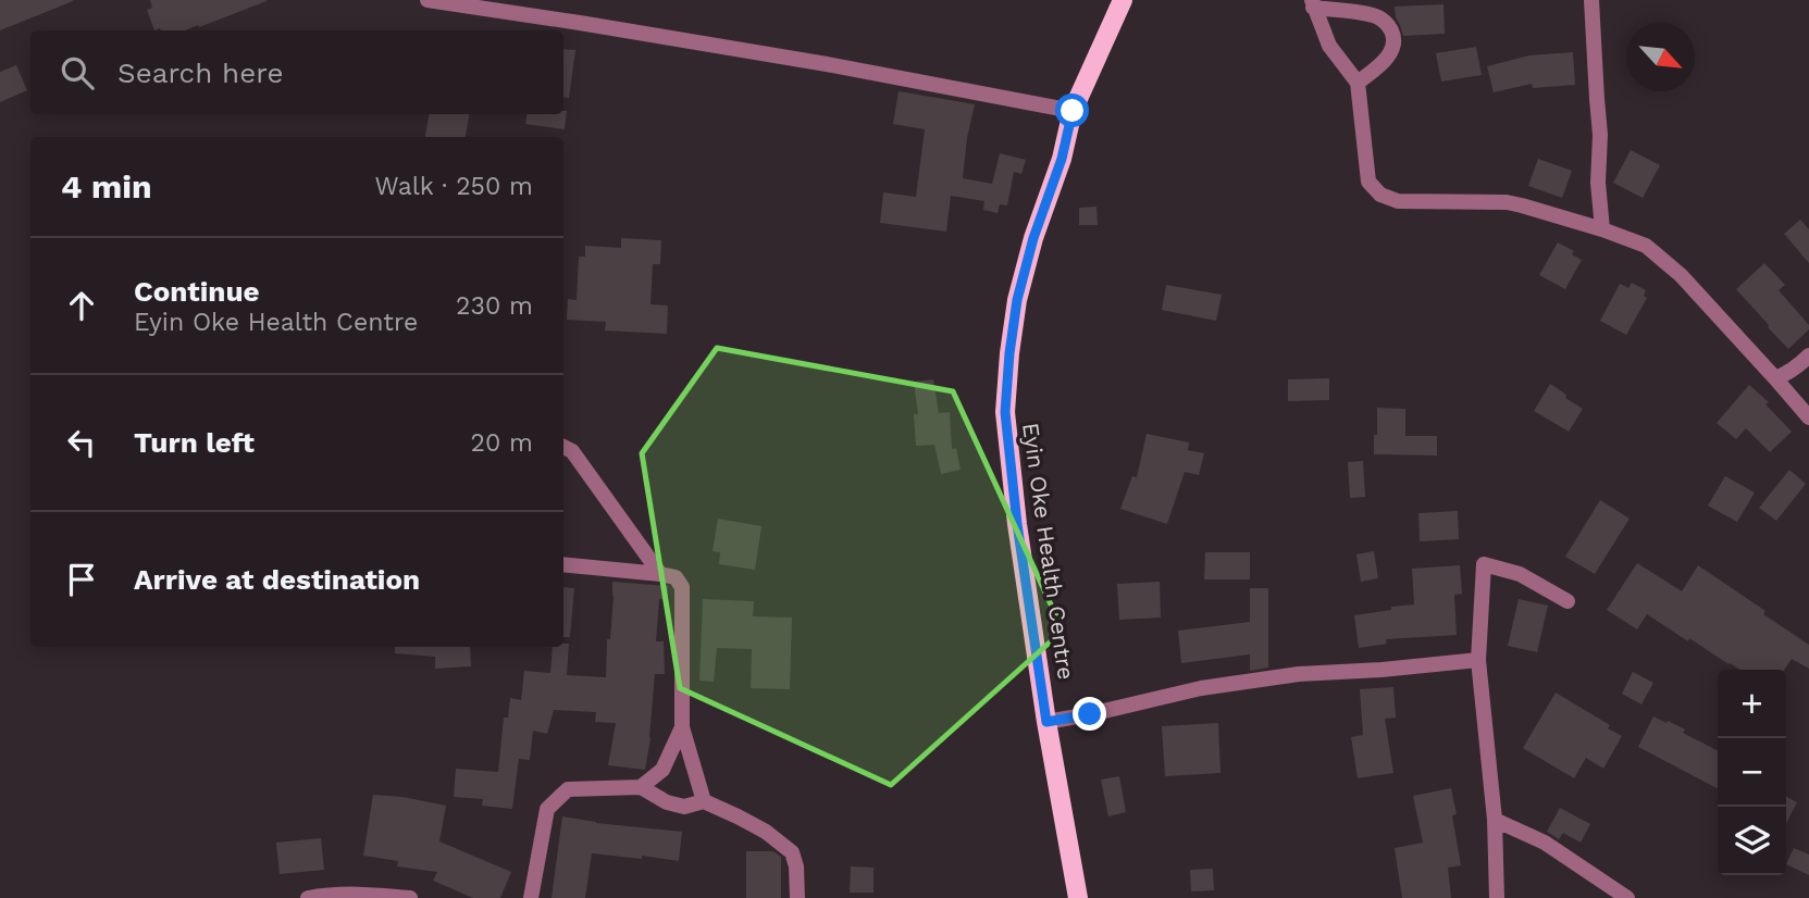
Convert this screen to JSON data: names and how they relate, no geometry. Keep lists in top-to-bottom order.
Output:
{
  "streets": {
    "main road": ["Eyin Oke Health Centre"]
  },
  "north": "bottom right",
  "page": {
    "search": "Search here",
    "heading": ["4 min", "Walk · 250 m"],
    "list": [
      ["Continue", "Eyin Oke Health Centre", "230 m"],
      ["Turn left", "20 m"],
      "Arrive at destination"
    ],
    "map_buttons": ["+", "−"]
  }
}
